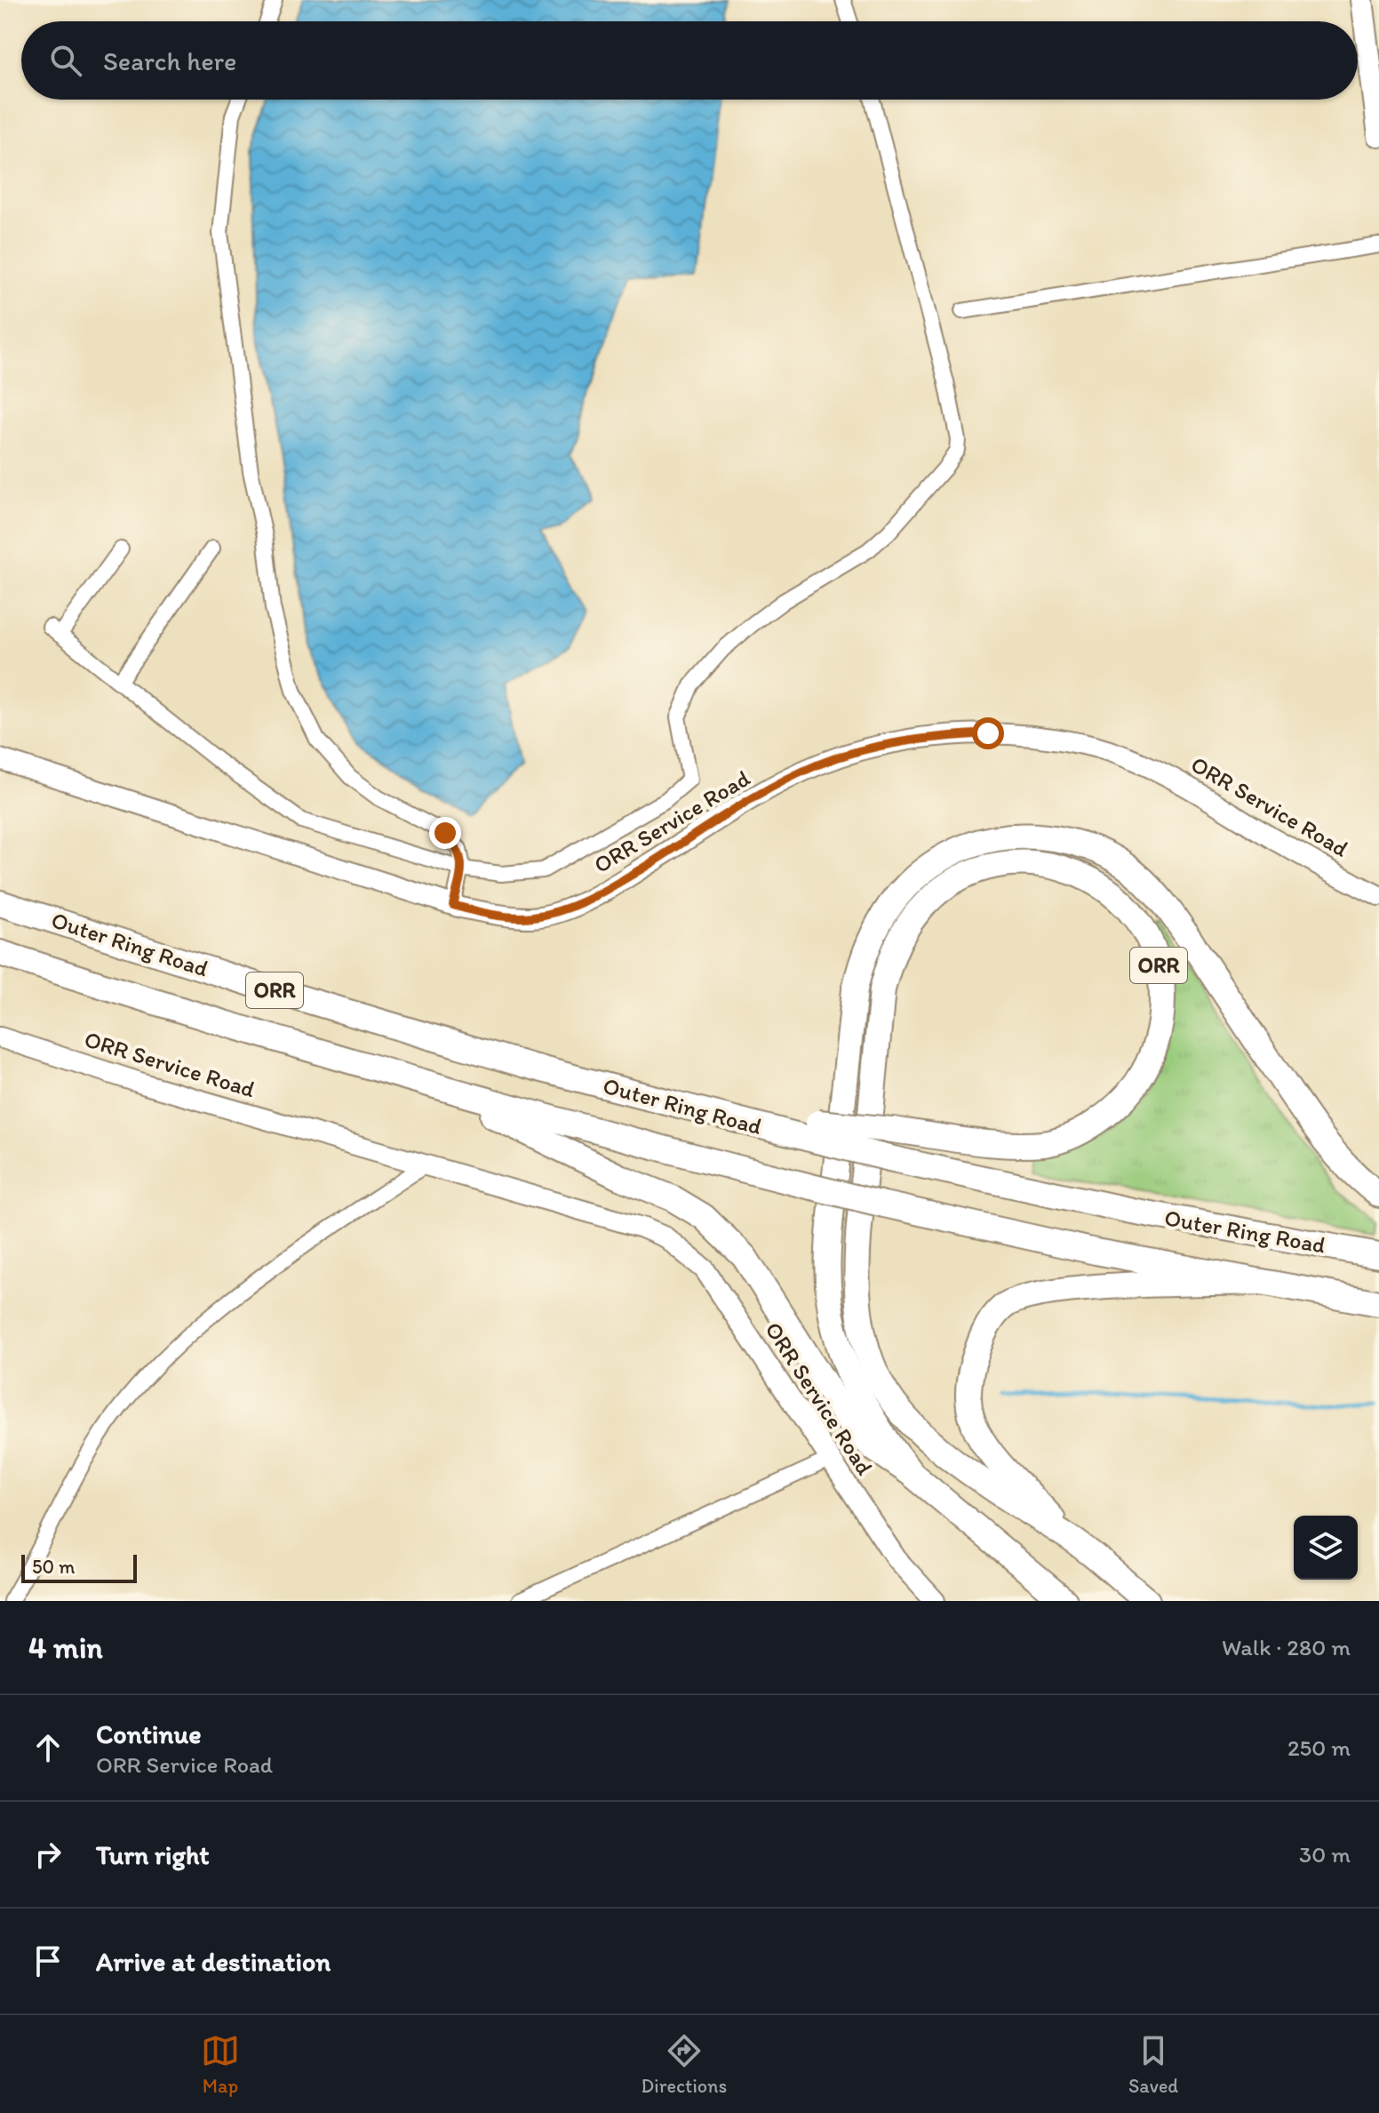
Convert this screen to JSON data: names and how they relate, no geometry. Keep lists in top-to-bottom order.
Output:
{
  "streets": {
    "highway": ["Outer Ring Road", "ORR"],
    "main road": ["ORR Service Road"]
  },
  "crossings": [
    ["Outer Ring Road", "ORR"]
  ],
  "scale_bar": "50 m",
  "page": {
    "search": "Search here",
    "scale": "50 m",
    "heading": ["4 min", "Walk · 280 m"],
    "list": [
      ["Continue", "ORR Service Road", "250 m"],
      ["Turn right", "30 m"],
      "Arrive at destination"
    ],
    "nav": ["Map", "Directions", "Saved"]
  }
}
